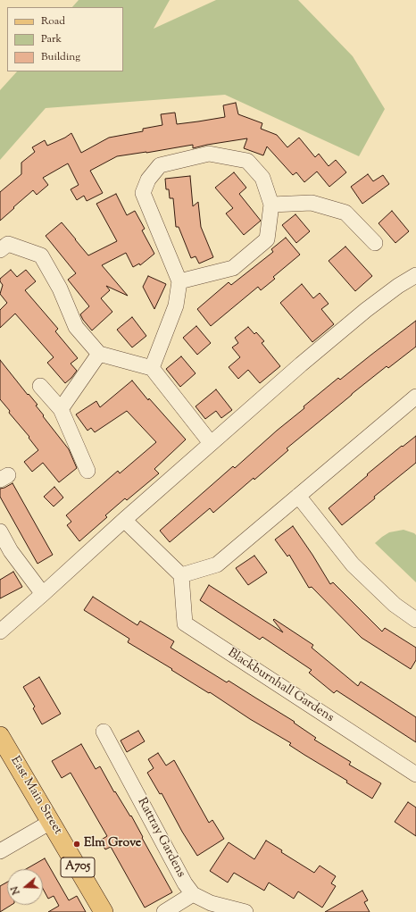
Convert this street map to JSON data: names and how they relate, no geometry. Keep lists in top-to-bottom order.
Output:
{
  "streets": {
    "main road": ["East Main Street", "A705"],
    "street": ["Blackburnhall Gardens", "Rattray Gardens"]
  },
  "places": ["Elm Grove"],
  "legend": ["Road", "Park", "Building"],
  "north": "left"
}
